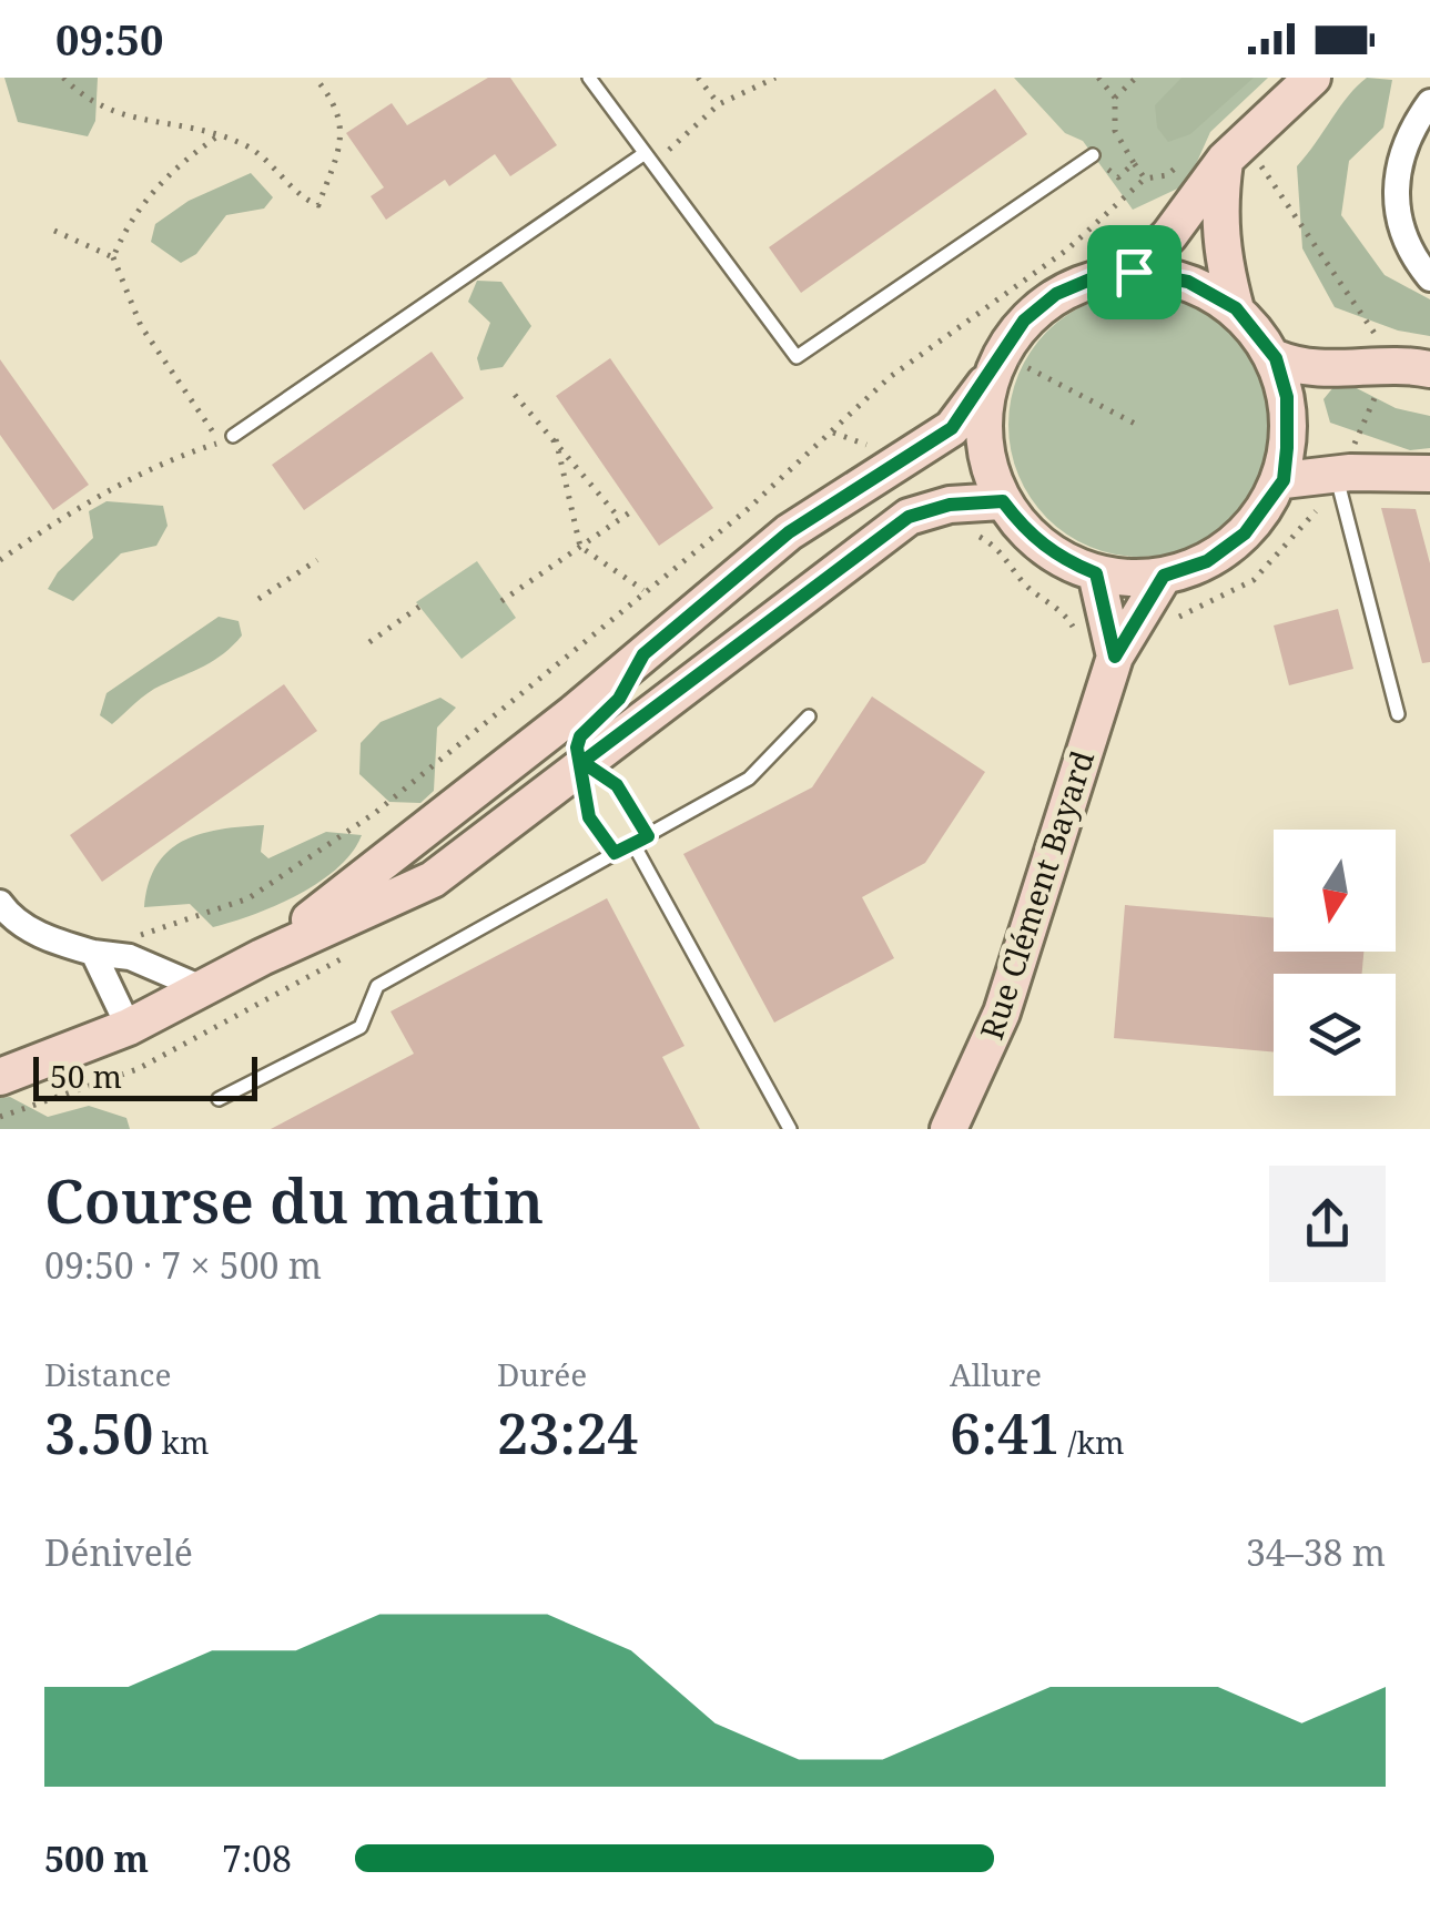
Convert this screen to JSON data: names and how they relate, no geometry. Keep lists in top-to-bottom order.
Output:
{
  "streets": {
    "main road": ["Rue Clément Bayard"]
  },
  "scale_bar": "50 m",
  "north": "bottom",
  "page": {
    "status": "09:50",
    "scale": "50 m",
    "heading": ["Course du matin", "09:50 · 7 × 500 m"],
    "stats": [
      ["Distance", "3.50 km"],
      ["Durée", "23:24"],
      ["Allure", "6:41 /km"]
    ],
    "chart": ["Dénivelé", "34–38 m"],
    "list": [
      {
        "name": "500 m",
        "note": "7:08"
      }
    ]
  }
}
